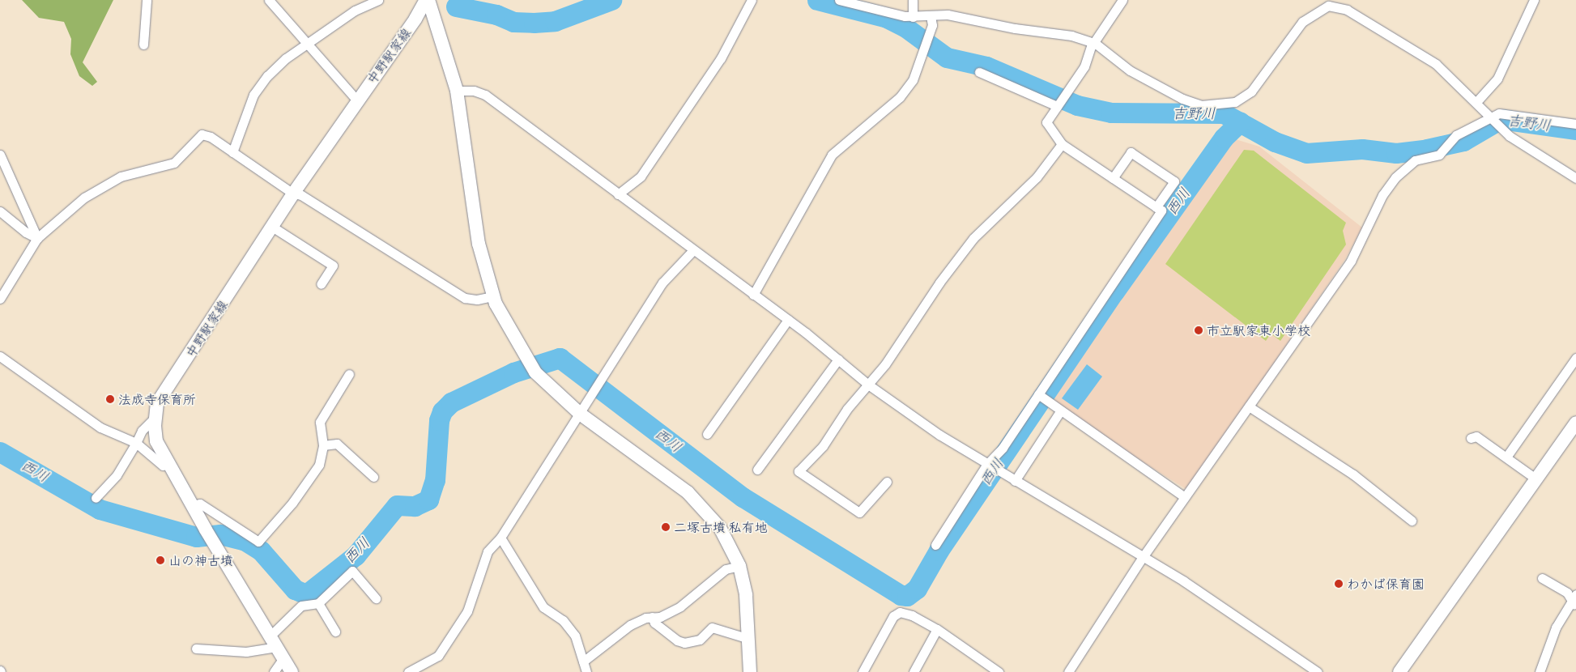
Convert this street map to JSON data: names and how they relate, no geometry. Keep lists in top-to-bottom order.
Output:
{
  "streets": {
    "street": ["中野駅家線"]
  },
  "water": ["吉野川", "西川"],
  "places": [
    "市立駅家東小学校",
    "法成寺保育所",
    "二塚古墳 私有地",
    "山の神古墳",
    "わかば保育園"
  ]
}
